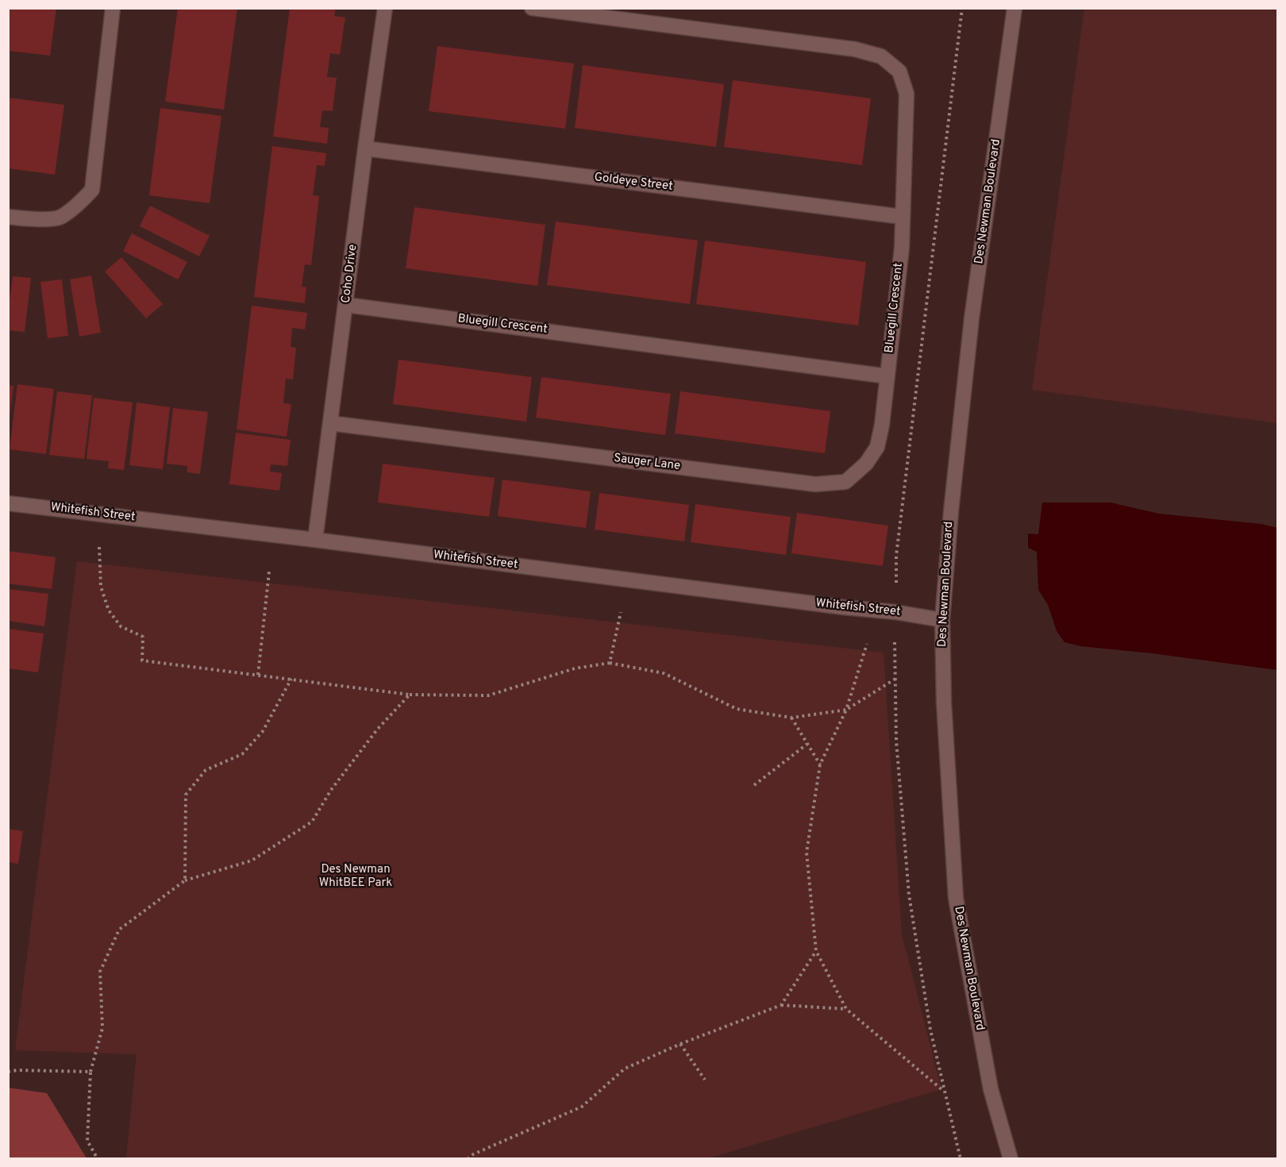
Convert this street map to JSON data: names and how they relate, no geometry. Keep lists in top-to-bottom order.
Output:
{
  "streets": {
    "street": [
      "Goldeye Street",
      "Des Newman Boulevard",
      "Coho Drive",
      "Bluegill Crescent",
      "Sauger Lane",
      "Whitefish Street"
    ]
  },
  "crossings": [
    ["Goldeye Street", "Coho Drive"],
    ["Goldeye Street", "Bluegill Crescent"],
    ["Des Newman Boulevard", "Whitefish Street"],
    ["Coho Drive", "Bluegill Crescent"],
    ["Coho Drive", "Sauger Lane"],
    ["Coho Drive", "Whitefish Street"],
    ["Bluegill Crescent", "Sauger Lane"]
  ],
  "parks": ["Des Newman WhitBEE Park"]
}
